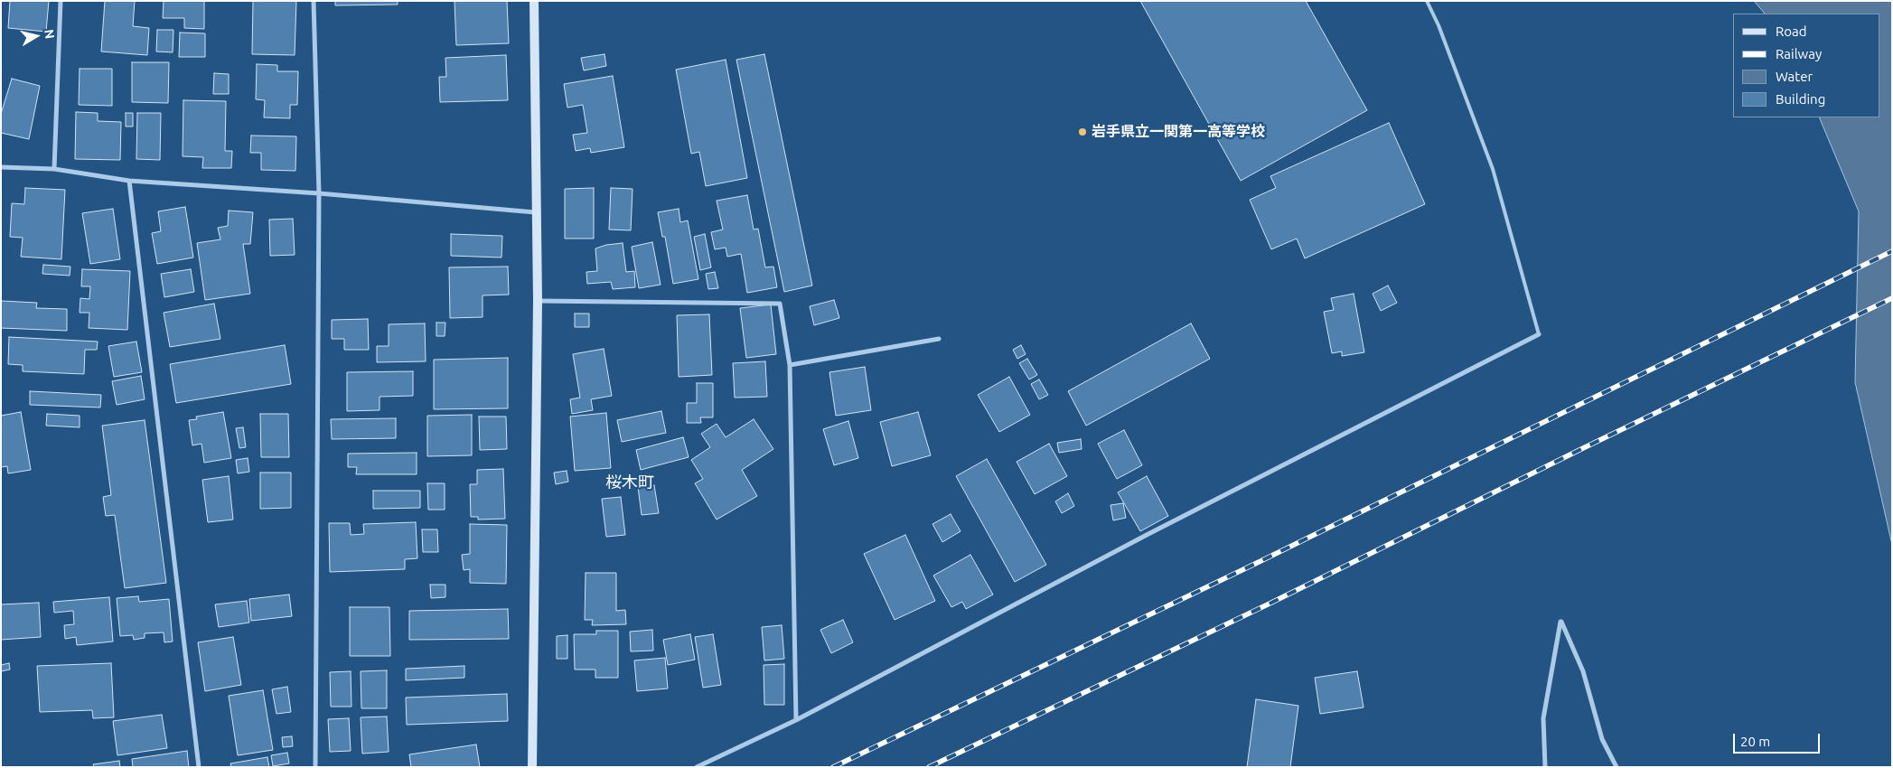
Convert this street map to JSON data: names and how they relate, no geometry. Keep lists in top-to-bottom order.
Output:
{
  "districts": ["桜木町"],
  "places": ["岩手県立一関第一高等学校"],
  "legend": [
    "Road",
    "Railway",
    "Water",
    "Building"
  ],
  "scale_bar": "20 m",
  "north": "right"
}
